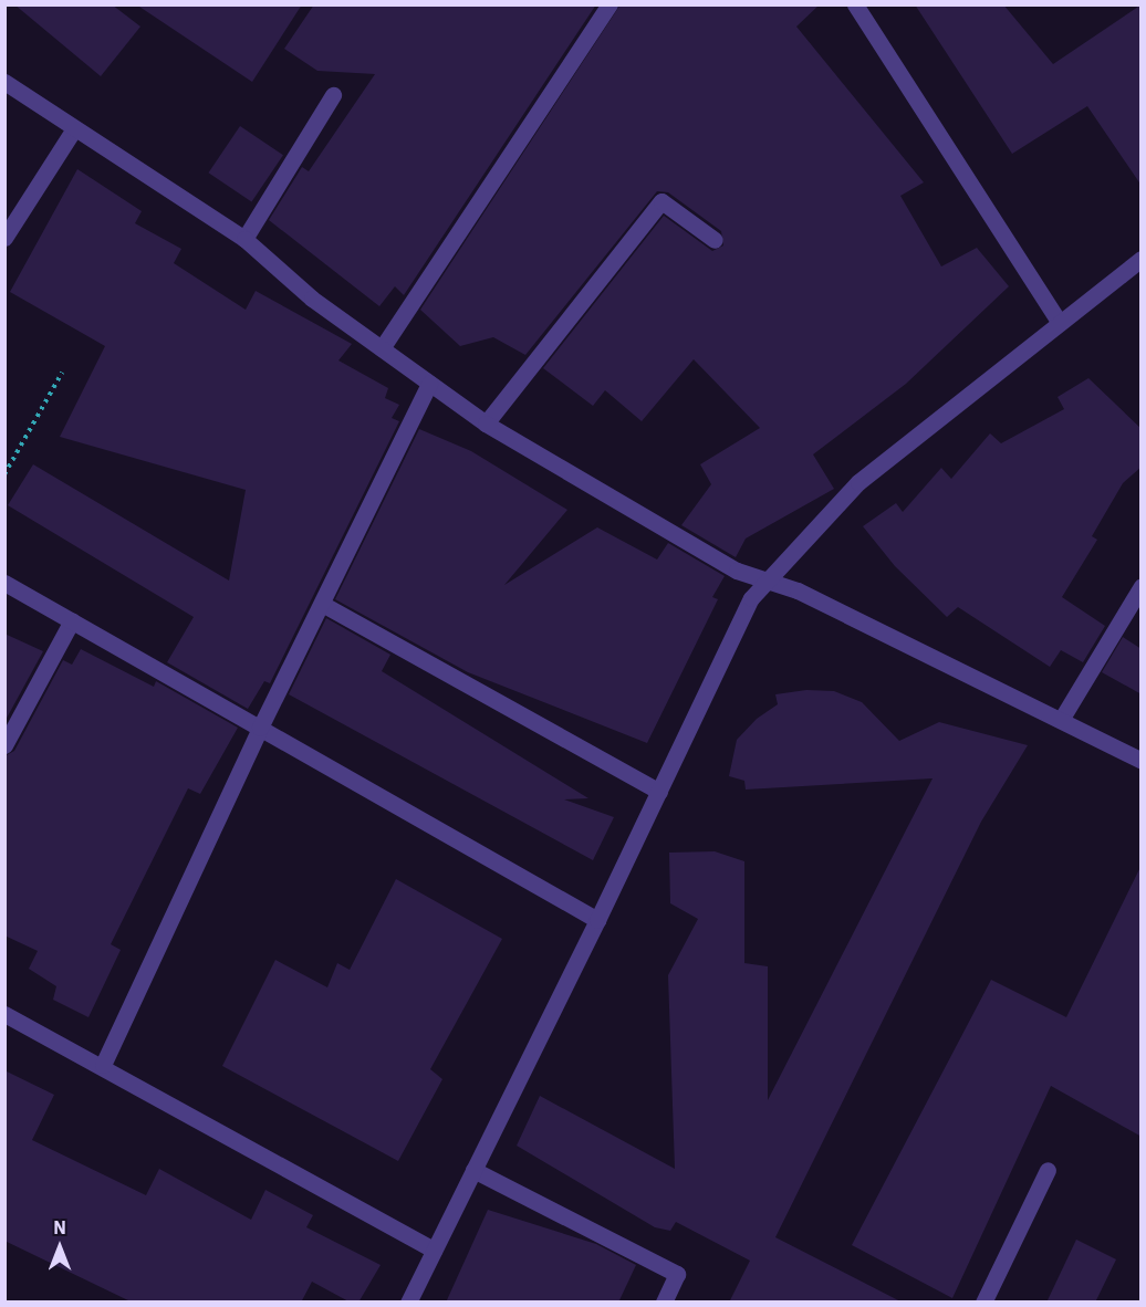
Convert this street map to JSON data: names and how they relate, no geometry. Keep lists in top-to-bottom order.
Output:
{
  "north": "top"
}
